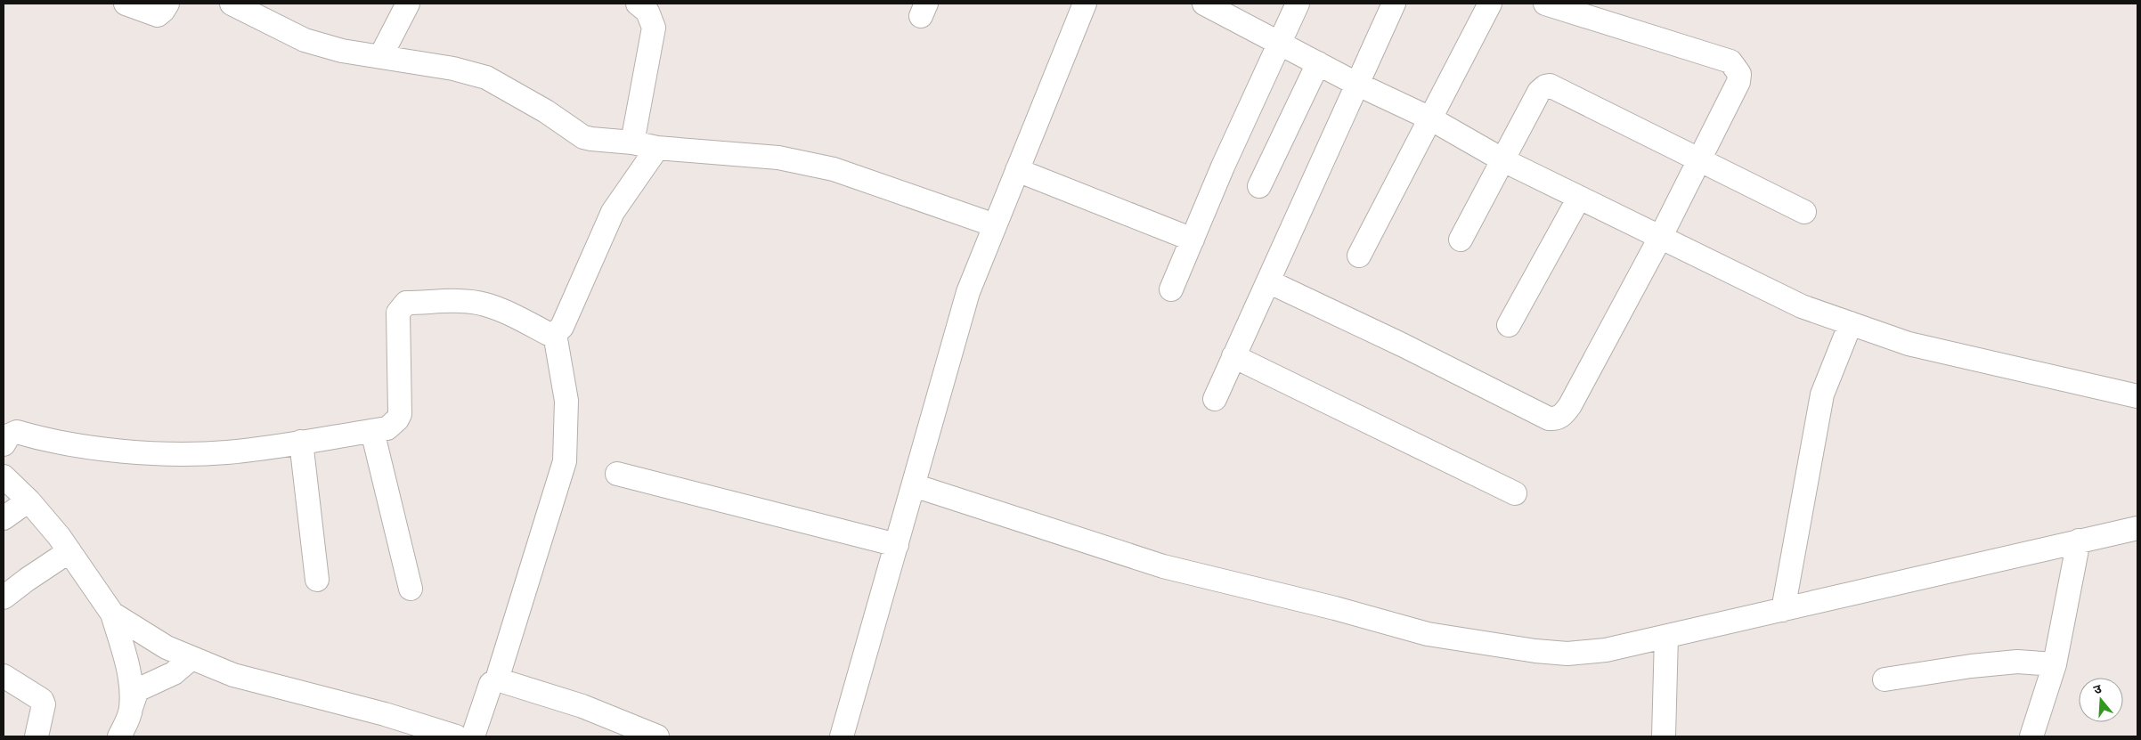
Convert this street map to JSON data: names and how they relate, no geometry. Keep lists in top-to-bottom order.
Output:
{
  "north": "top"
}
